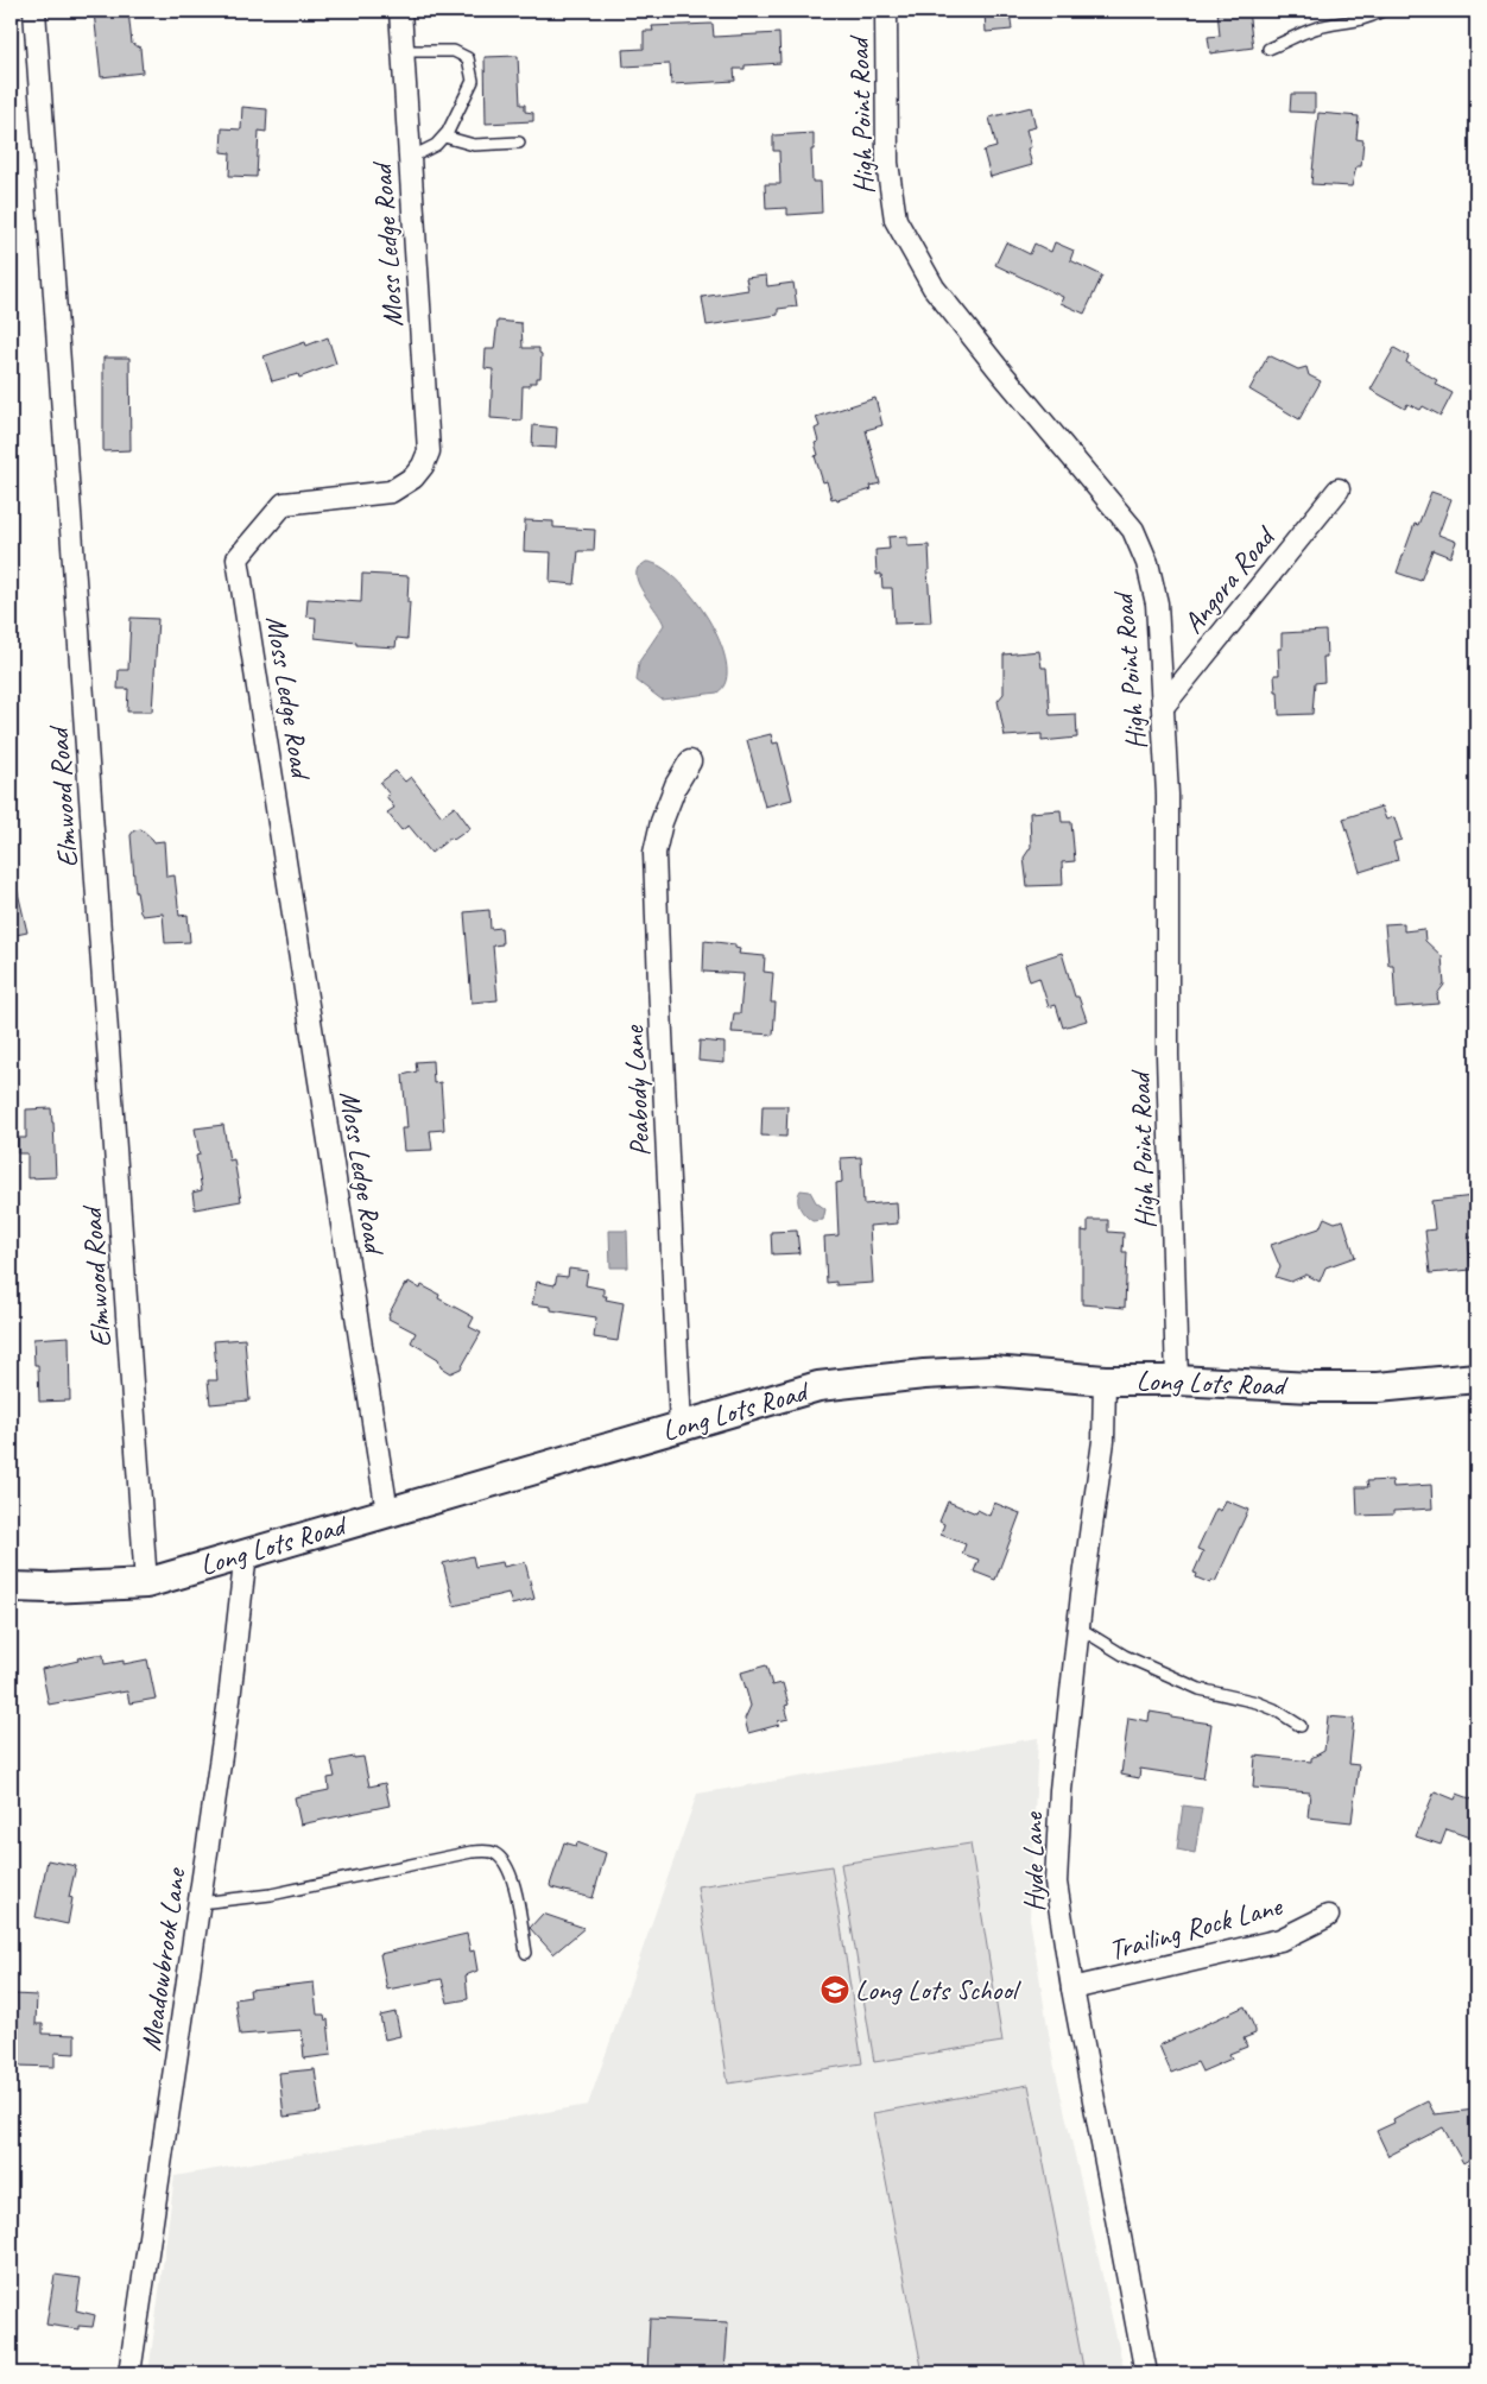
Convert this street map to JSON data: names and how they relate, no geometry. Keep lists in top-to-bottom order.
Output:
{
  "streets": {
    "main road": ["Long Lots Road"],
    "street": [
      "High Point Road",
      "Moss Ledge Road",
      "Angora Road",
      "Elmwood Road",
      "Peabody Lane",
      "Hyde Lane",
      "Trailing Rock Lane",
      "Meadowbrook Lane"
    ]
  },
  "crossings": [
    ["High Point Road", "Angora Road"],
    ["High Point Road", "Long Lots Road"],
    ["Moss Ledge Road", "Long Lots Road"],
    ["Elmwood Road", "Long Lots Road"],
    ["Peabody Lane", "Long Lots Road"],
    ["Long Lots Road", "Hyde Lane"],
    ["Long Lots Road", "Meadowbrook Lane"],
    ["Hyde Lane", "Trailing Rock Lane"]
  ],
  "places": {
    "school or university": ["Long Lots School"]
  }
}
